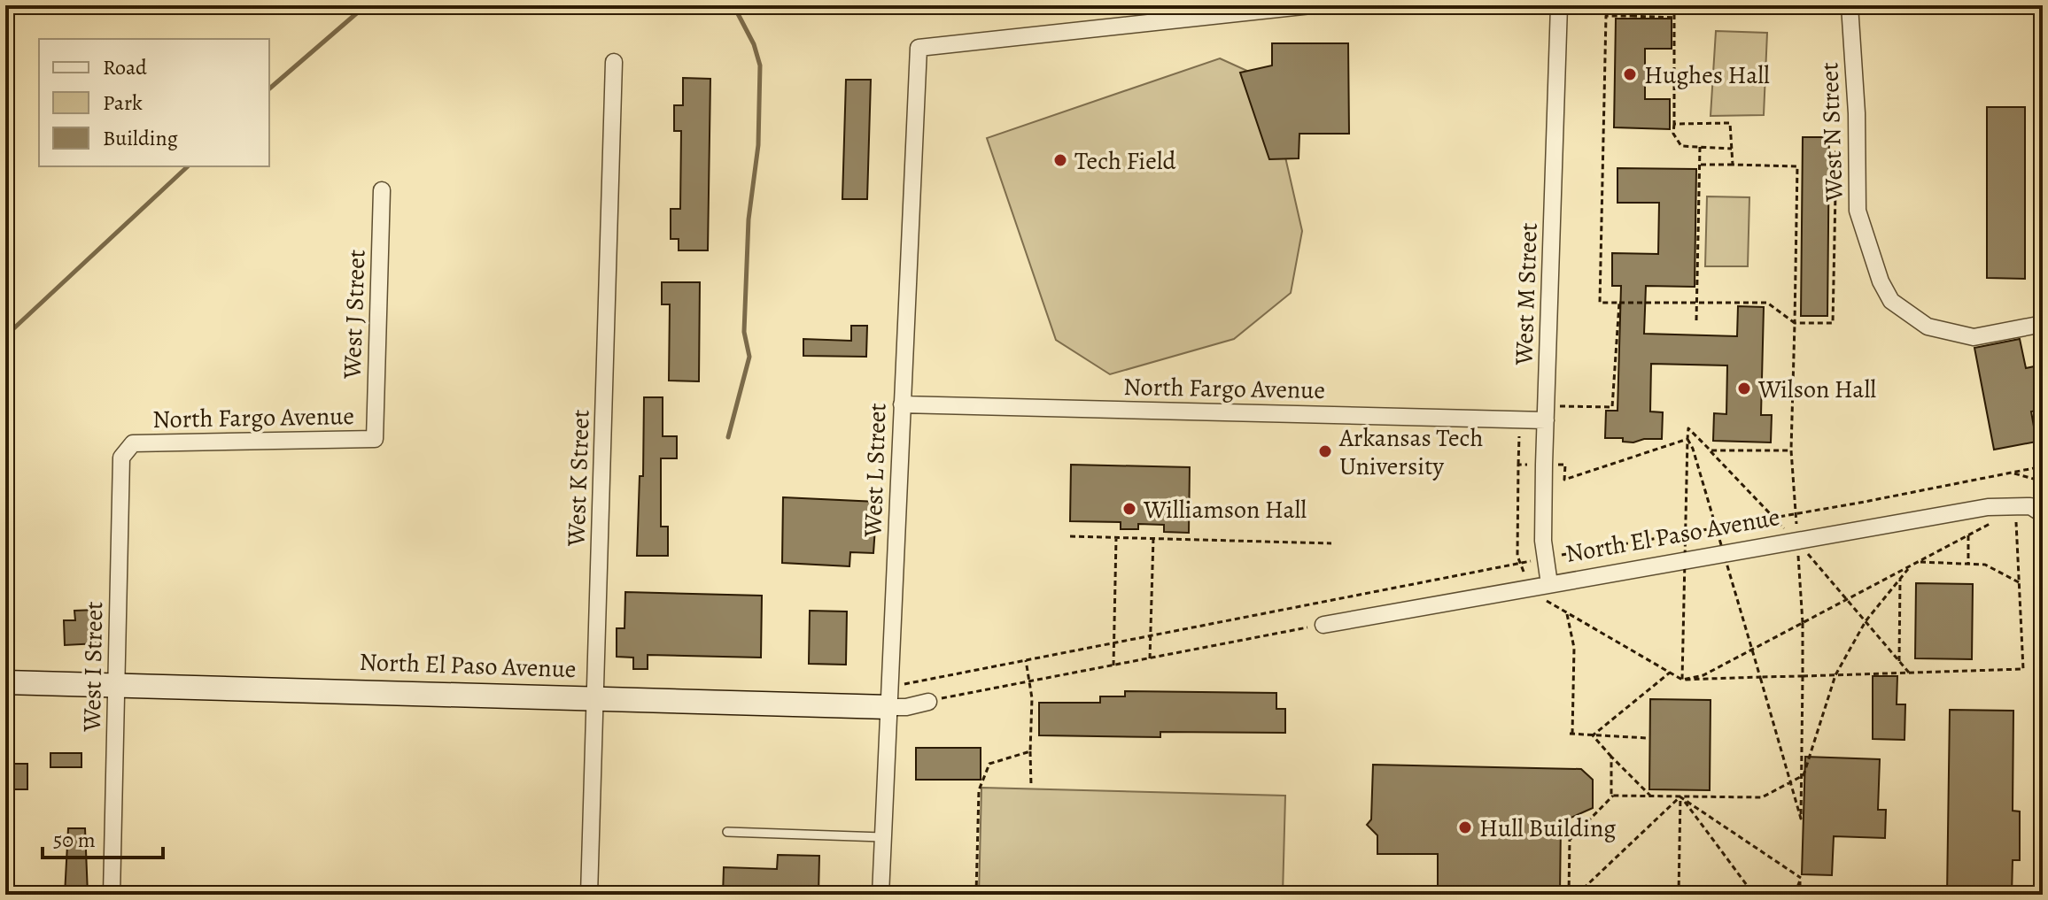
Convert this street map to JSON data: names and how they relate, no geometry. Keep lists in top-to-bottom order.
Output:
{
  "streets": {
    "street": [
      "West N Street",
      "West M Street",
      "West J Street",
      "North Fargo Avenue",
      "West L Street",
      "West K Street",
      "North El Paso Avenue",
      "West I Street"
    ]
  },
  "crossings": [
    ["West M Street", "North Fargo Avenue"],
    ["West M Street", "North El Paso Avenue"],
    ["West J Street", "North Fargo Avenue"],
    ["North Fargo Avenue", "West L Street"],
    ["North Fargo Avenue", "West I Street"],
    ["West L Street", "North El Paso Avenue"],
    ["West K Street", "North El Paso Avenue"],
    ["North El Paso Avenue", "West I Street"]
  ],
  "places": [
    "Hughes Hall",
    "Tech Field",
    "Wilson Hall",
    "Arkansas Tech University",
    "Williamson Hall",
    "Hull Building"
  ],
  "legend": ["Road", "Park", "Building"],
  "scale_bar": "50 m"
}
